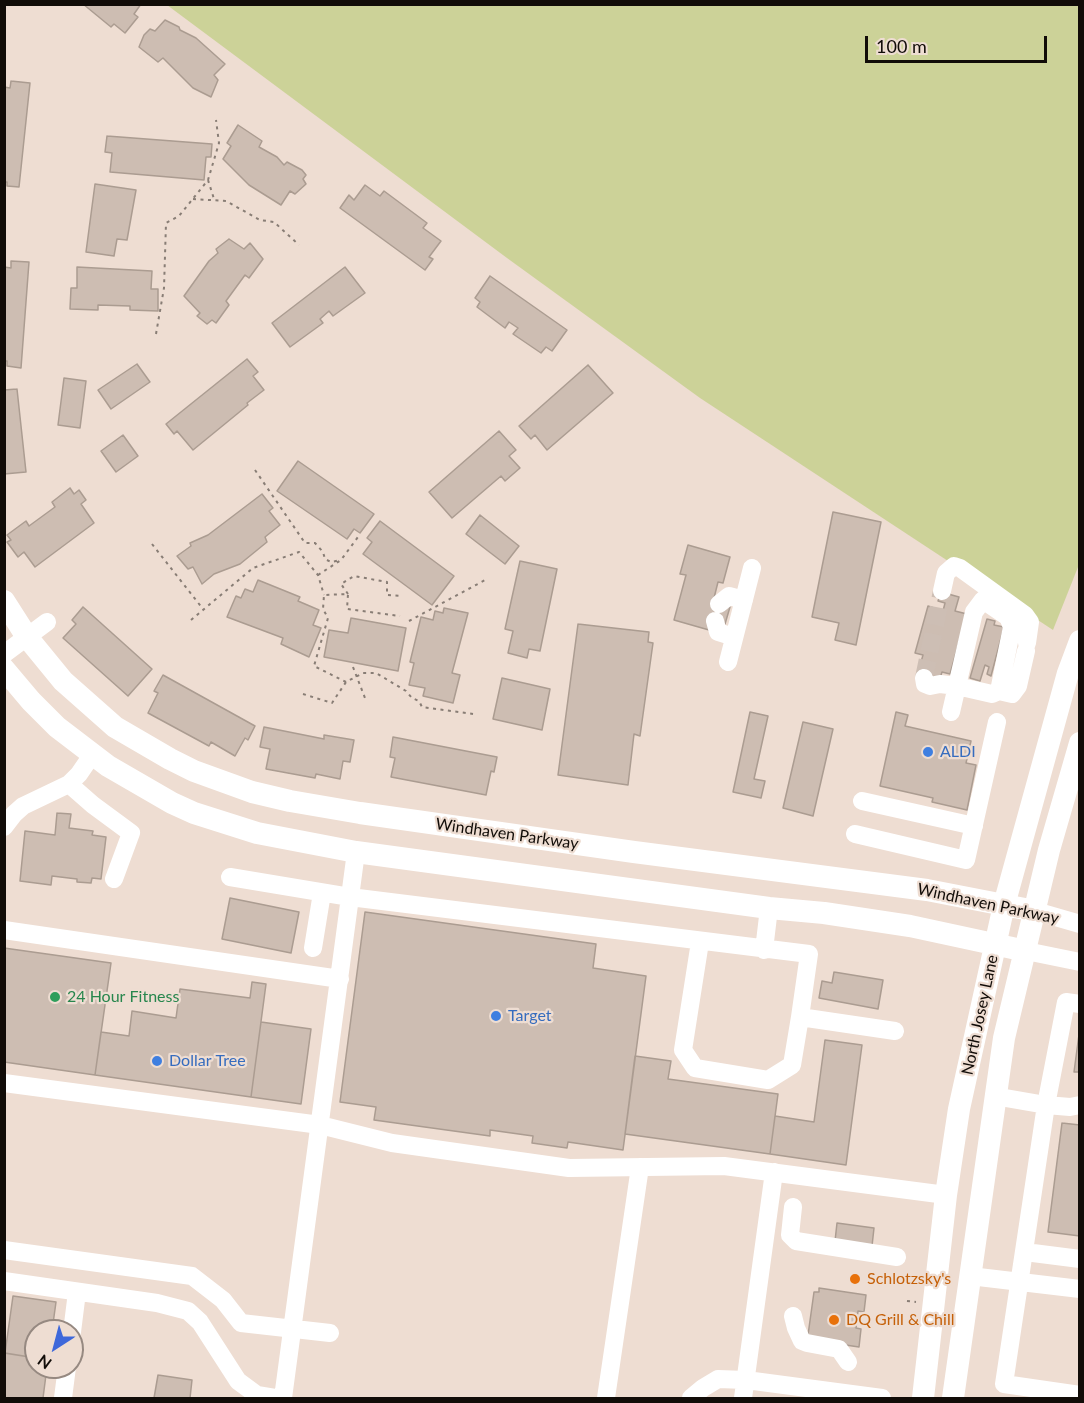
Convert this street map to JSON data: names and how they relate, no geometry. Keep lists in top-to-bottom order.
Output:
{
  "streets": {
    "main road": ["Windhaven Parkway", "North Josey Lane"]
  },
  "crossings": [
    ["Windhaven Parkway", "North Josey Lane"]
  ],
  "places": [
    "ALDI",
    "24 Hour Fitness",
    "Target",
    "Dollar Tree",
    "Schlotzsky's",
    "DQ Grill & Chill"
  ],
  "scale_bar": "100 m",
  "north": "bottom left"
}
